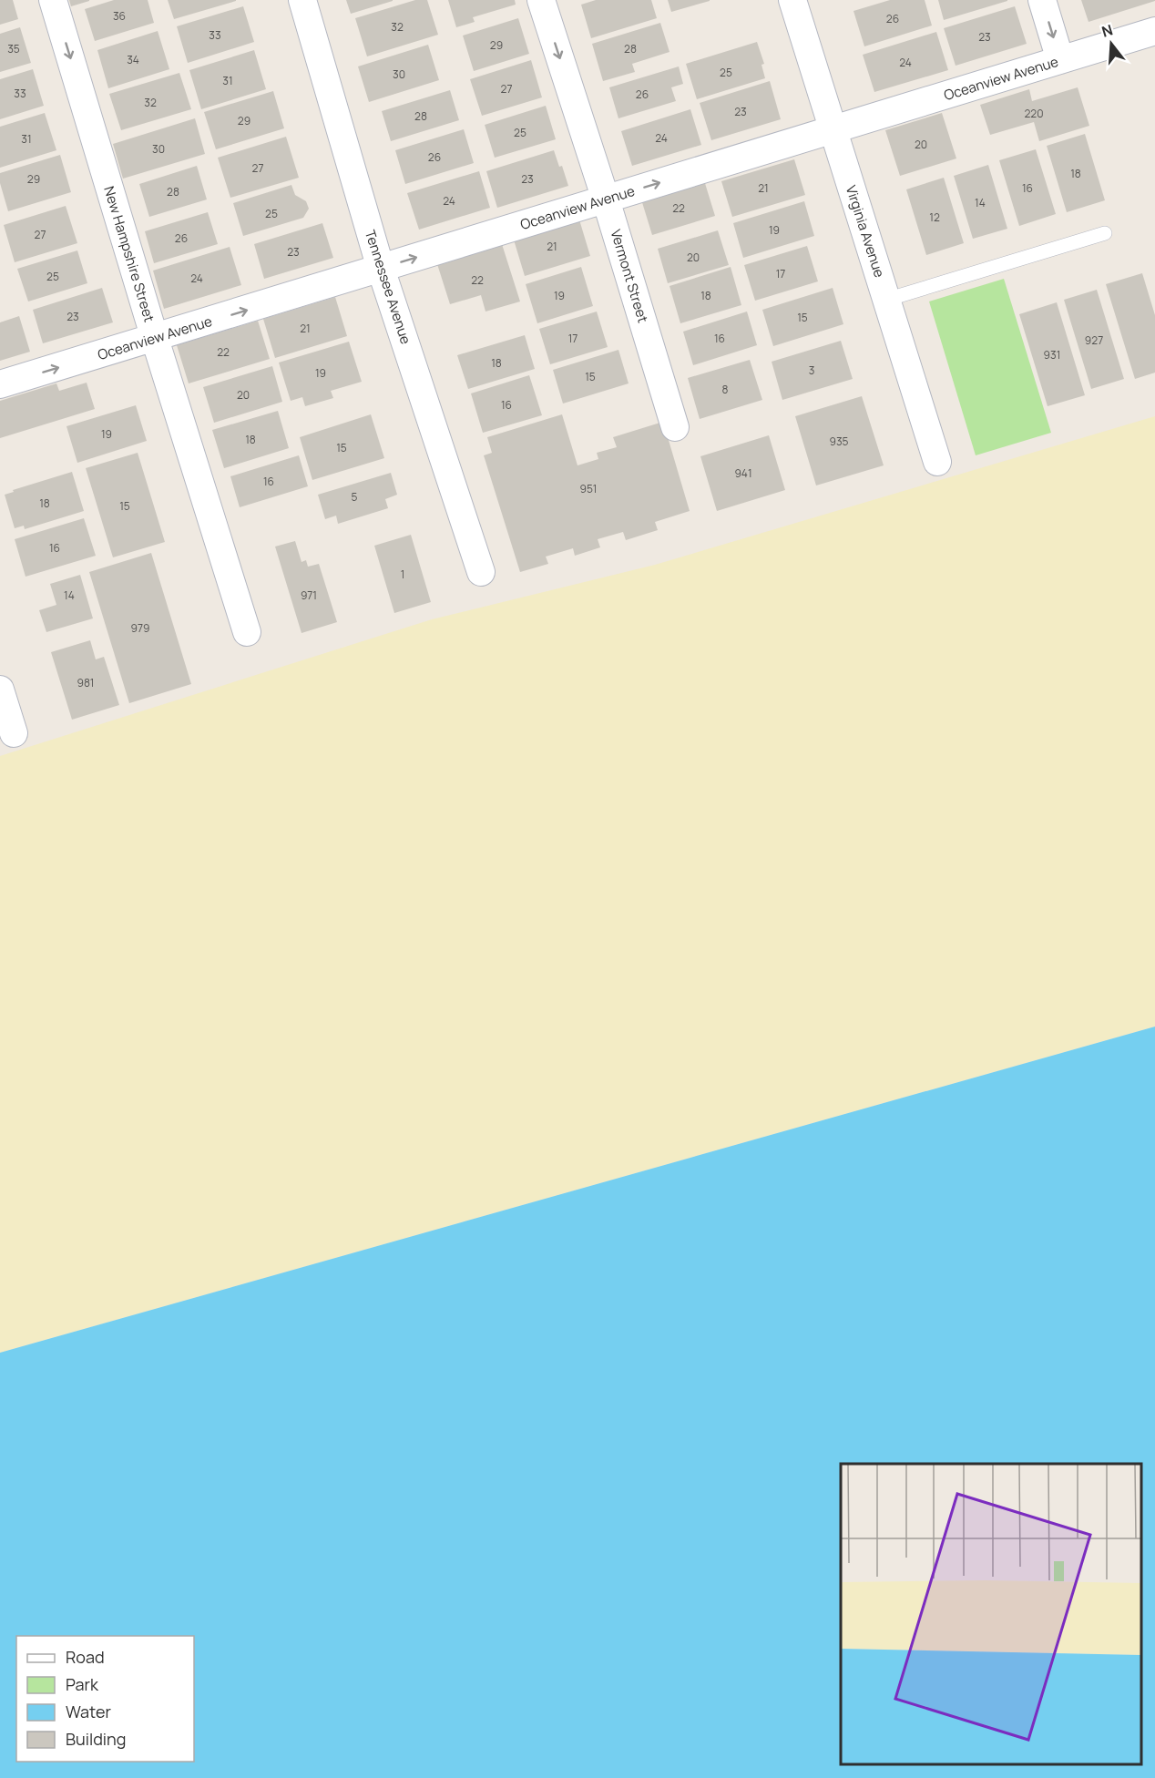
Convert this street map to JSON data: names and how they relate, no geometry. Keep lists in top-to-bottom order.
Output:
{
  "streets": {
    "street": [
      "Oceanview Avenue",
      "Virginia Avenue",
      "New Hampshire Street",
      "Vermont Street",
      "Tennessee Avenue"
    ]
  },
  "crossings": [
    ["Oceanview Avenue", "Virginia Avenue"],
    ["Oceanview Avenue", "New Hampshire Street"],
    ["Oceanview Avenue", "Vermont Street"],
    ["Oceanview Avenue", "Tennessee Avenue"]
  ],
  "one_way": ["Oceanview Avenue", "New Hampshire Street", "Vermont Street"],
  "house_numbers": [
    "36",
    "26",
    "32",
    "33",
    "23",
    "29",
    "35",
    "28",
    "34",
    "24",
    "25",
    "30",
    "31",
    "27",
    "33",
    "26",
    "32",
    "23",
    "220",
    "28",
    "29",
    "25",
    "24",
    "31",
    "20",
    "30",
    "26",
    "27",
    "18",
    "29",
    "23",
    "21",
    "16",
    "28",
    "24",
    "14",
    "22",
    "25",
    "12",
    "19",
    "27",
    "26",
    "21",
    "23",
    "20",
    "17",
    "25",
    "24",
    "22",
    "19",
    "18",
    "23",
    "15",
    "21",
    "17",
    "16",
    "927",
    "22",
    "931",
    "18",
    "3",
    "19",
    "15",
    "8",
    "20",
    "16",
    "19",
    "18",
    "935",
    "15",
    "941",
    "16",
    "951",
    "5",
    "18",
    "15",
    "16",
    "1",
    "14",
    "971",
    "979",
    "981"
  ],
  "legend": [
    "Road",
    "Park",
    "Water",
    "Building"
  ],
  "north": "top"
}
